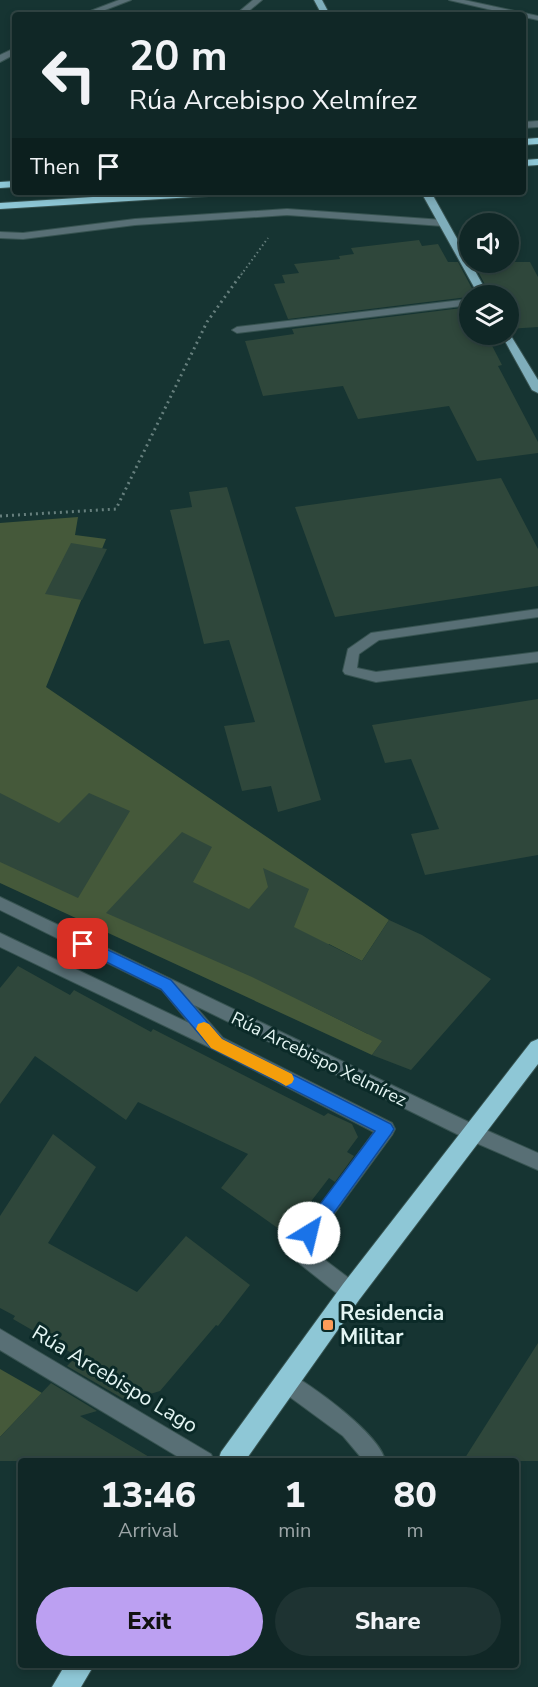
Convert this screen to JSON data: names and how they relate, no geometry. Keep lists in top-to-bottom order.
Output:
{
  "streets": {
    "street": ["Rúa Arcebispo Xelmírez", "Rúa Arcebispo Lago"]
  },
  "places": {
    "transit": ["Residencia Militar"]
  },
  "page": {
    "turn": ["20 m", "Rúa Arcebispo Xelmírez"],
    "then": "Then",
    "eta": [
      "13:46",
      "Arrival",
      "1",
      "min",
      "80",
      "m"
    ],
    "buttons": ["Exit", "Share"]
  }
}
